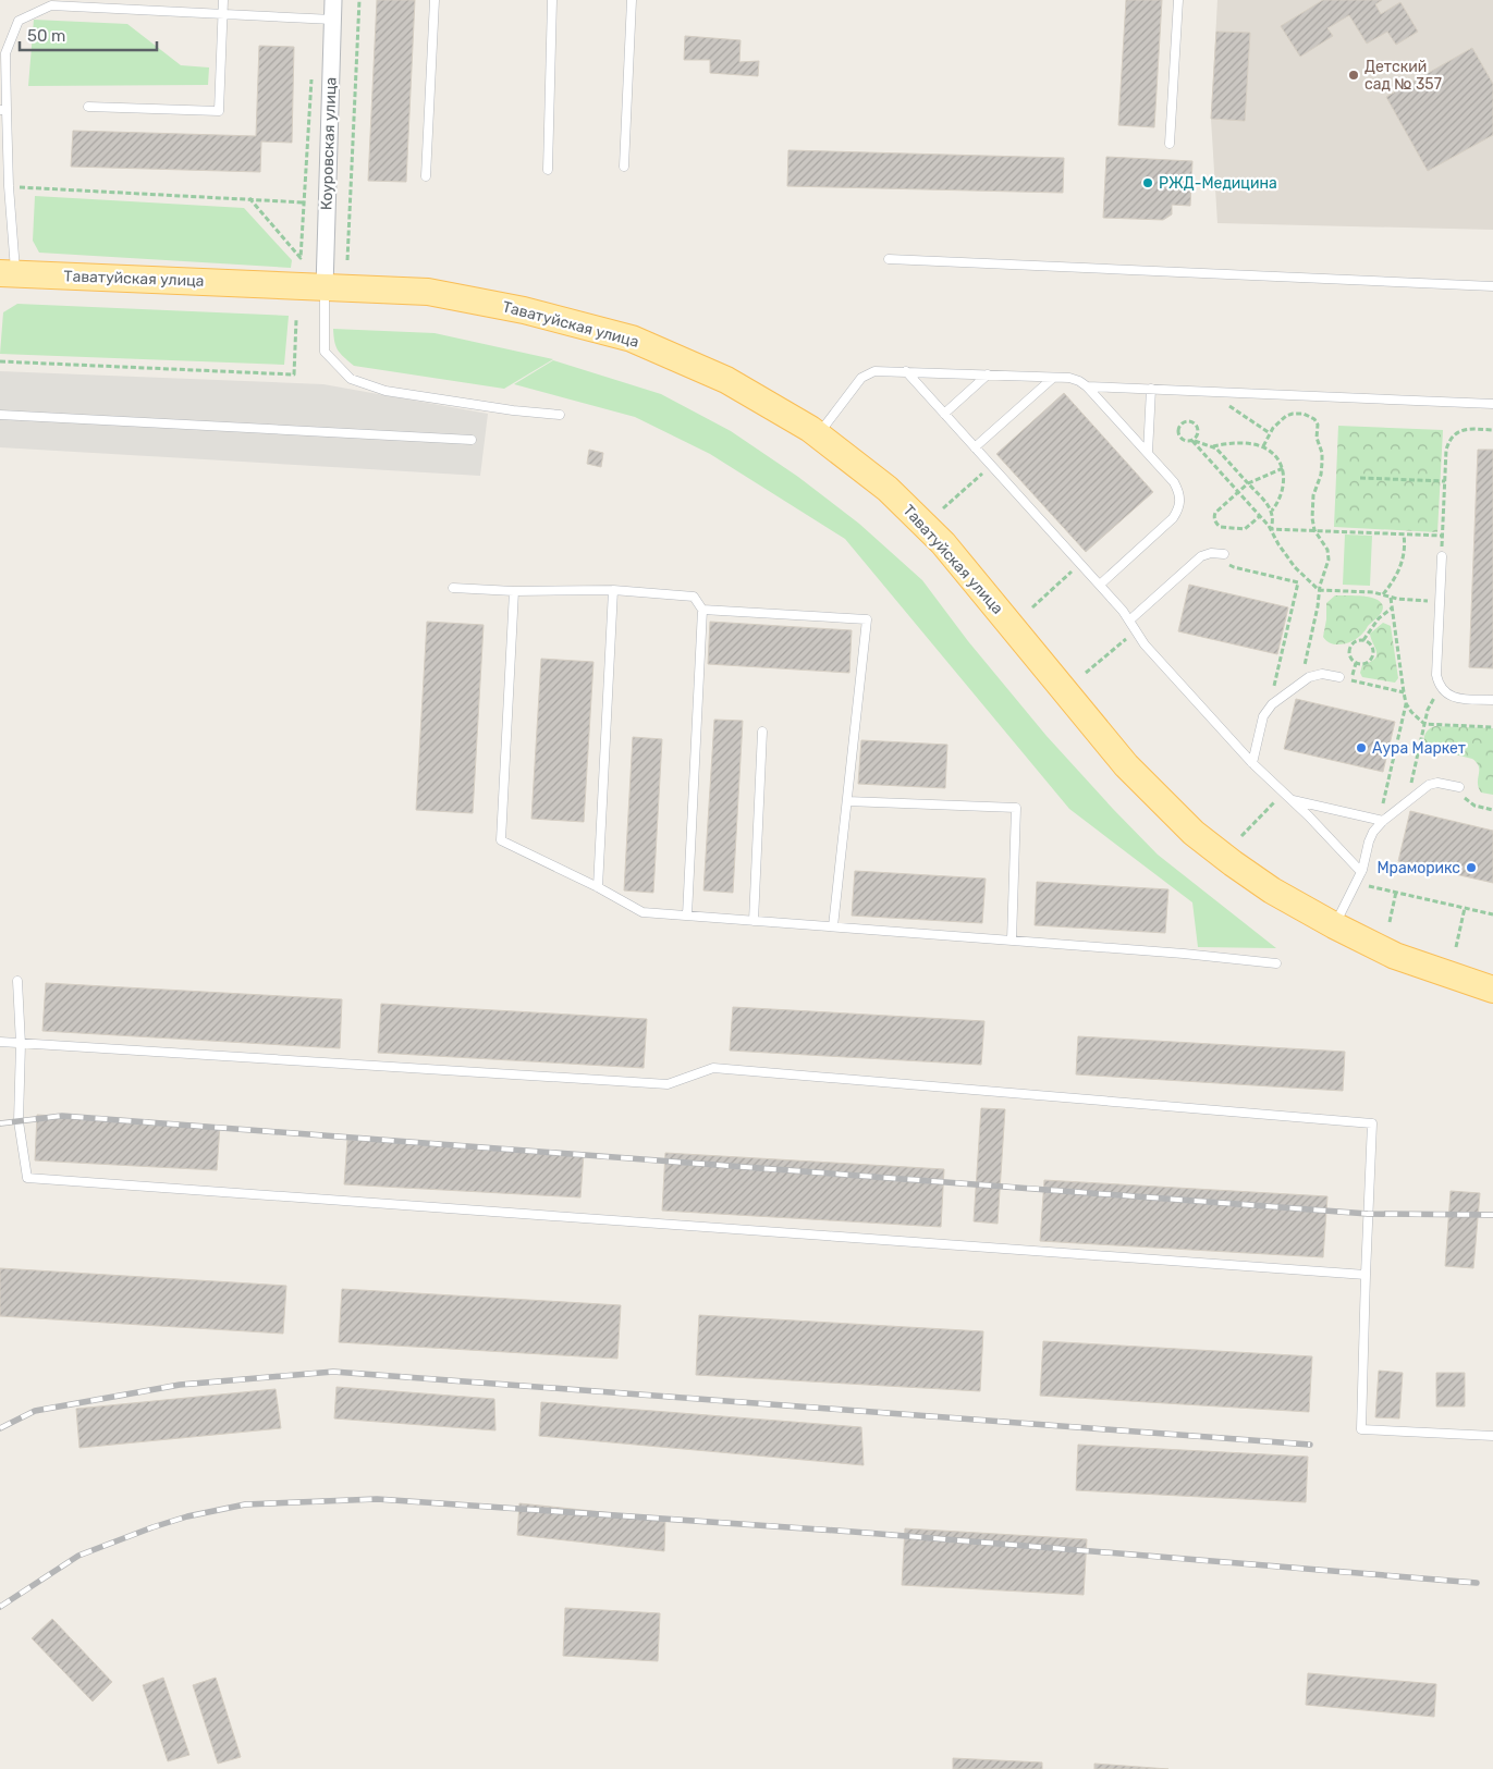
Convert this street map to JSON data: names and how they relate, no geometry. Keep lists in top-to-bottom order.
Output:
{
  "streets": {
    "main road": ["Таватуйская улица"],
    "street": ["Коуровская улица"]
  },
  "crossings": [
    ["Коуровская улица", "Таватуйская улица"]
  ],
  "places": [
    "Детский сад № 357",
    "РЖД-Медицина",
    "Аура Маркет",
    "Мраморикс"
  ],
  "scale_bar": "50 m"
}
